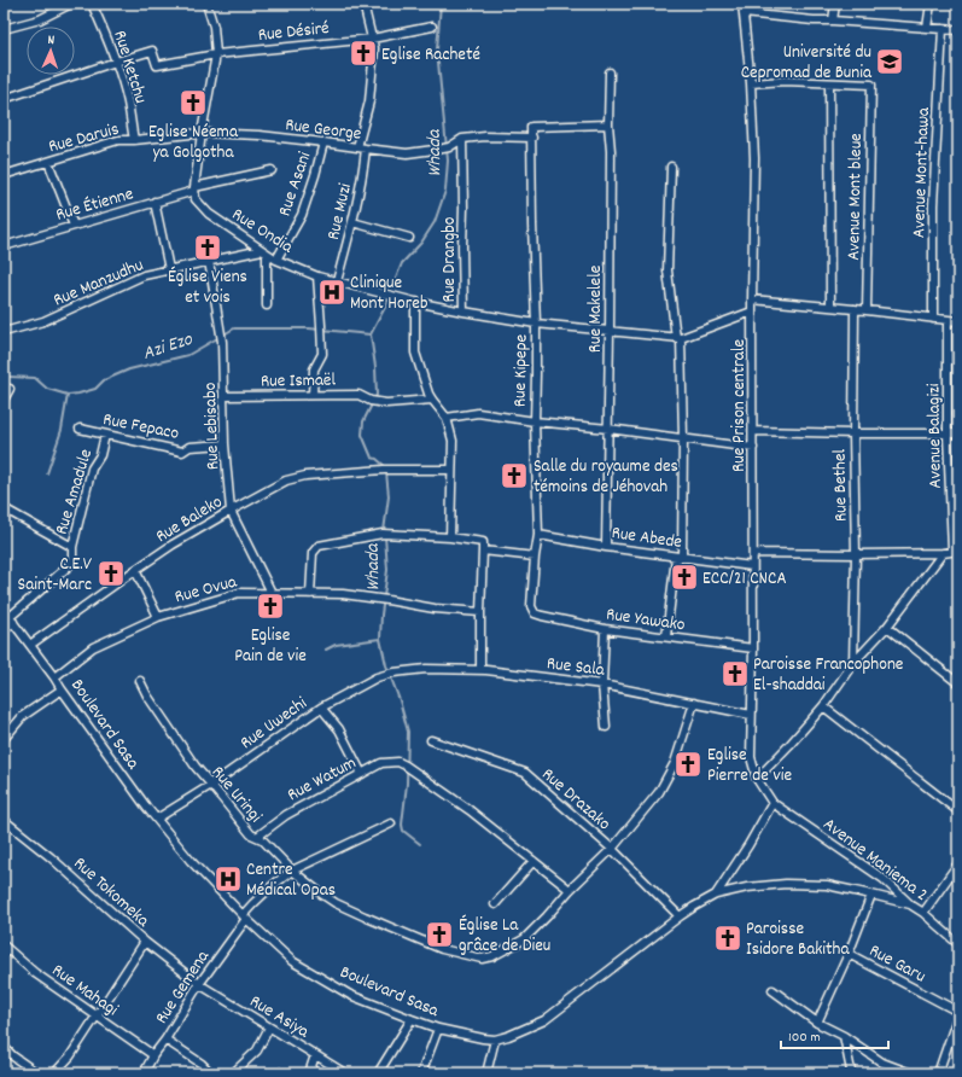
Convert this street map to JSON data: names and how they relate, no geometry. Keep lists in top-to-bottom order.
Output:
{
  "streets": {
    "street": [
      "Rue Désiré",
      "Rue Ketchu",
      "Rue George",
      "Rue Daruis",
      "Avenue Mont-hawa",
      "Rue Asani",
      "Avenue Mont bleue",
      "Rue Étienne",
      "Rue Muzi",
      "Rue Ondia",
      "Rue Drangbo",
      "Rue Manzudhu",
      "Rue Makelele",
      "Rue Kipepe",
      "Rue Ismaël",
      "Rue Prison centrale",
      "Rue Fepaco",
      "Rue Lebisabo",
      "Avenue Balagizi",
      "Rue Bethel",
      "Rue Amadule",
      "Rue Baleko",
      "Rue Abede",
      "Rue Ovua",
      "Rue Yawako",
      "Rue Sala",
      "Rue Uwechi",
      "Boulevard Sasa",
      "Rue Watum",
      "Rue Uringi",
      "Rue Drazako",
      "Avenue Maniema 2",
      "Rue Tokomeka",
      "Rue Garu",
      "Rue Gemena",
      "Rue Mahagi",
      "Rue Asiya"
    ]
  },
  "crossings": [
    ["Rue Désiré", "Rue Ketchu"],
    ["Rue Ketchu", "Rue Daruis"],
    ["Rue George", "Rue Daruis"],
    ["Rue George", "Rue Asani"],
    ["Rue George", "Rue Muzi"],
    ["Rue George", "Rue Drangbo"],
    ["Rue Asani", "Rue Ondia"],
    ["Rue Étienne", "Rue Ondia"],
    ["Rue Muzi", "Rue Ondia"],
    ["Rue Ondia", "Rue Drangbo"],
    ["Rue Ondia", "Rue Manzudhu"],
    ["Rue Ondia", "Rue Makelele"],
    ["Rue Ondia", "Rue Kipepe"],
    ["Rue Drangbo", "Rue Ismaël"],
    ["Rue Drangbo", "Rue Baleko"],
    ["Rue Manzudhu", "Rue Lebisabo"],
    ["Rue Makelele", "Rue Kipepe"],
    ["Rue Makelele", "Rue Abede"],
    ["Rue Kipepe", "Rue Abede"],
    ["Rue Kipepe", "Rue Yawako"],
    ["Rue Ismaël", "Rue Lebisabo"],
    ["Rue Prison centrale", "Rue Abede"],
    ["Rue Prison centrale", "Rue Yawako"],
    ["Rue Prison centrale", "Rue Sala"],
    ["Rue Prison centrale", "Boulevard Sasa"],
    ["Rue Prison centrale", "Avenue Maniema 2"],
    ["Rue Fepaco", "Rue Lebisabo"],
    ["Rue Fepaco", "Rue Amadule"],
    ["Rue Lebisabo", "Rue Baleko"],
    ["Rue Amadule", "Boulevard Sasa"],
    ["Rue Baleko", "Boulevard Sasa"],
    ["Rue Ovua", "Boulevard Sasa"],
    ["Rue Sala", "Rue Uwechi"],
    ["Rue Sala", "Rue Uringi"],
    ["Rue Uwechi", "Boulevard Sasa"],
    ["Rue Uwechi", "Rue Uringi"],
    ["Boulevard Sasa", "Rue Drazako"],
    ["Boulevard Sasa", "Avenue Maniema 2"],
    ["Boulevard Sasa", "Rue Gemena"],
    ["Rue Watum", "Rue Uringi"],
    ["Rue Uringi", "Rue Drazako"],
    ["Rue Uringi", "Rue Gemena"],
    ["Rue Tokomeka", "Rue Gemena"],
    ["Rue Tokomeka", "Rue Asiya"],
    ["Rue Gemena", "Rue Mahagi"],
    ["Rue Gemena", "Rue Asiya"]
  ],
  "water": ["Whada", "Azi Ezo"],
  "places": {
    "church": [
      "Eglise Racheté",
      "Eglise Néema ya Golgotha",
      "Église Viens et vois",
      "Salle du royaume des témoins de Jéhovah",
      "C.E.V Saint-Marc",
      "ECC/21 CNCA",
      "Eglise Pain de vie",
      "Paroisse Francophone El-shaddai",
      "Eglise Pierre de vie",
      "Église La grâce de Dieu",
      "Paroisse Isidore Bakitha"
    ],
    "school or university": ["Université du Cepromad de Bunia"],
    "hospital": ["Clinique Mont Horeb", "Centre Médical Opas"]
  },
  "scale_bar": "100 m",
  "north": "top"
}
